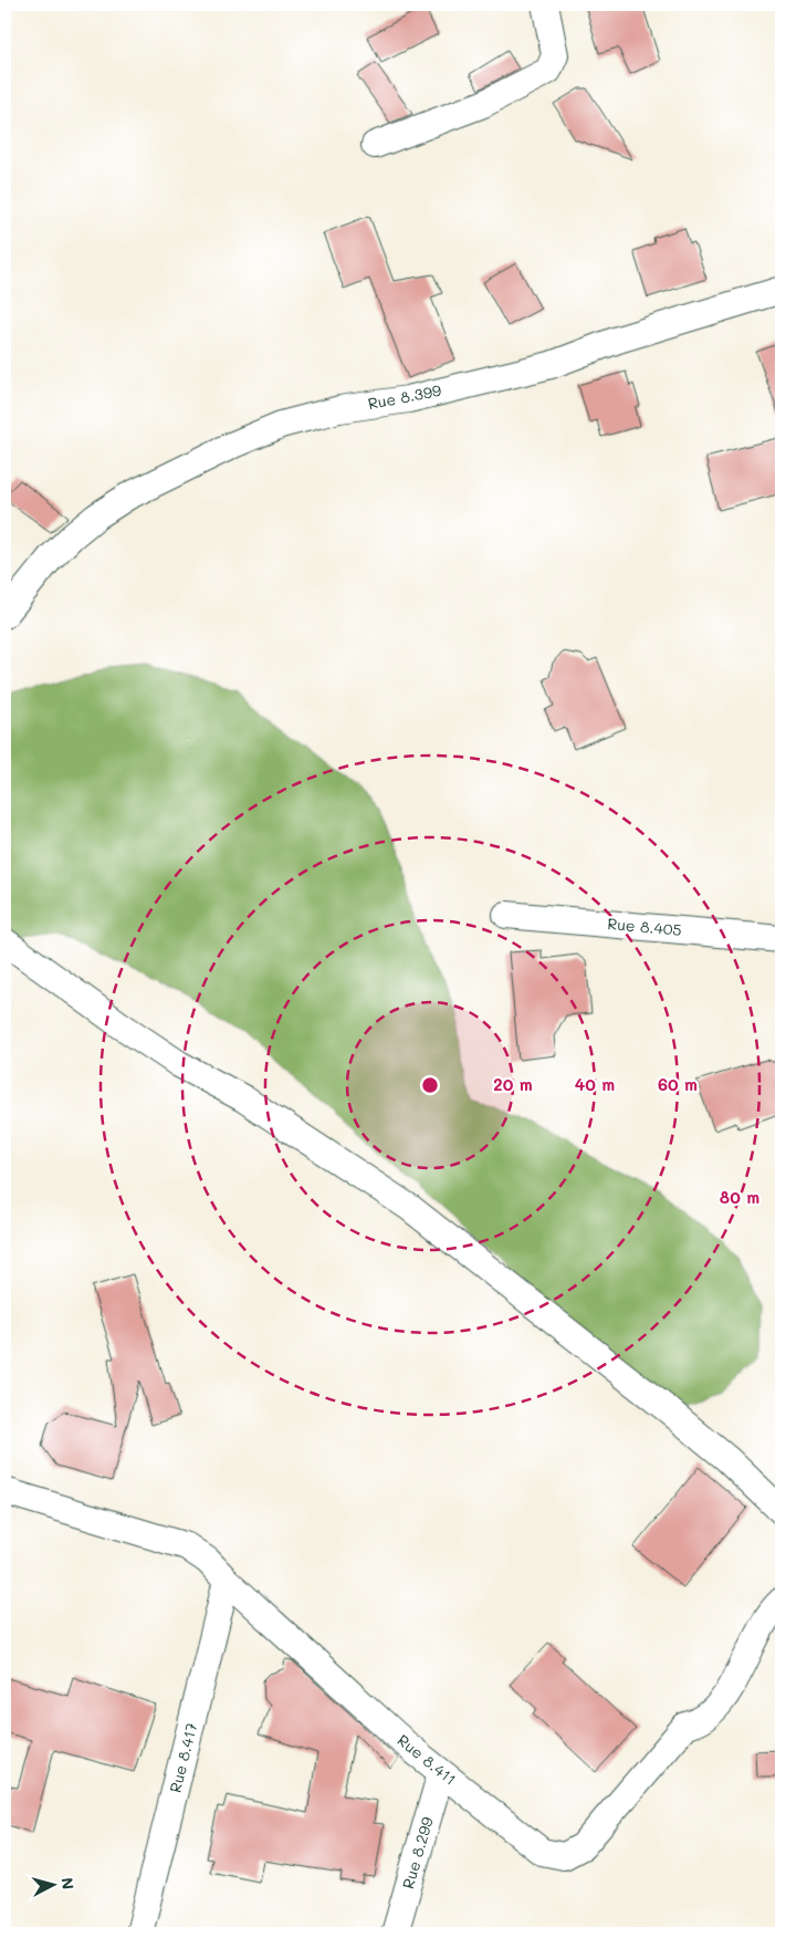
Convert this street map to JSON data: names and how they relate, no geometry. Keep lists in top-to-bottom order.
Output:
{
  "streets": {
    "street": [
      "Rue 8.399",
      "Rue 8.405",
      "Rue 8.417",
      "Rue 8.411",
      "Rue 8.299"
    ]
  },
  "crossings": [
    ["Rue 8.417", "Rue 8.411"],
    ["Rue 8.411", "Rue 8.299"]
  ],
  "north": "right",
  "rings": [
    "20 m",
    "40 m",
    "60 m",
    "80 m"
  ]
}
